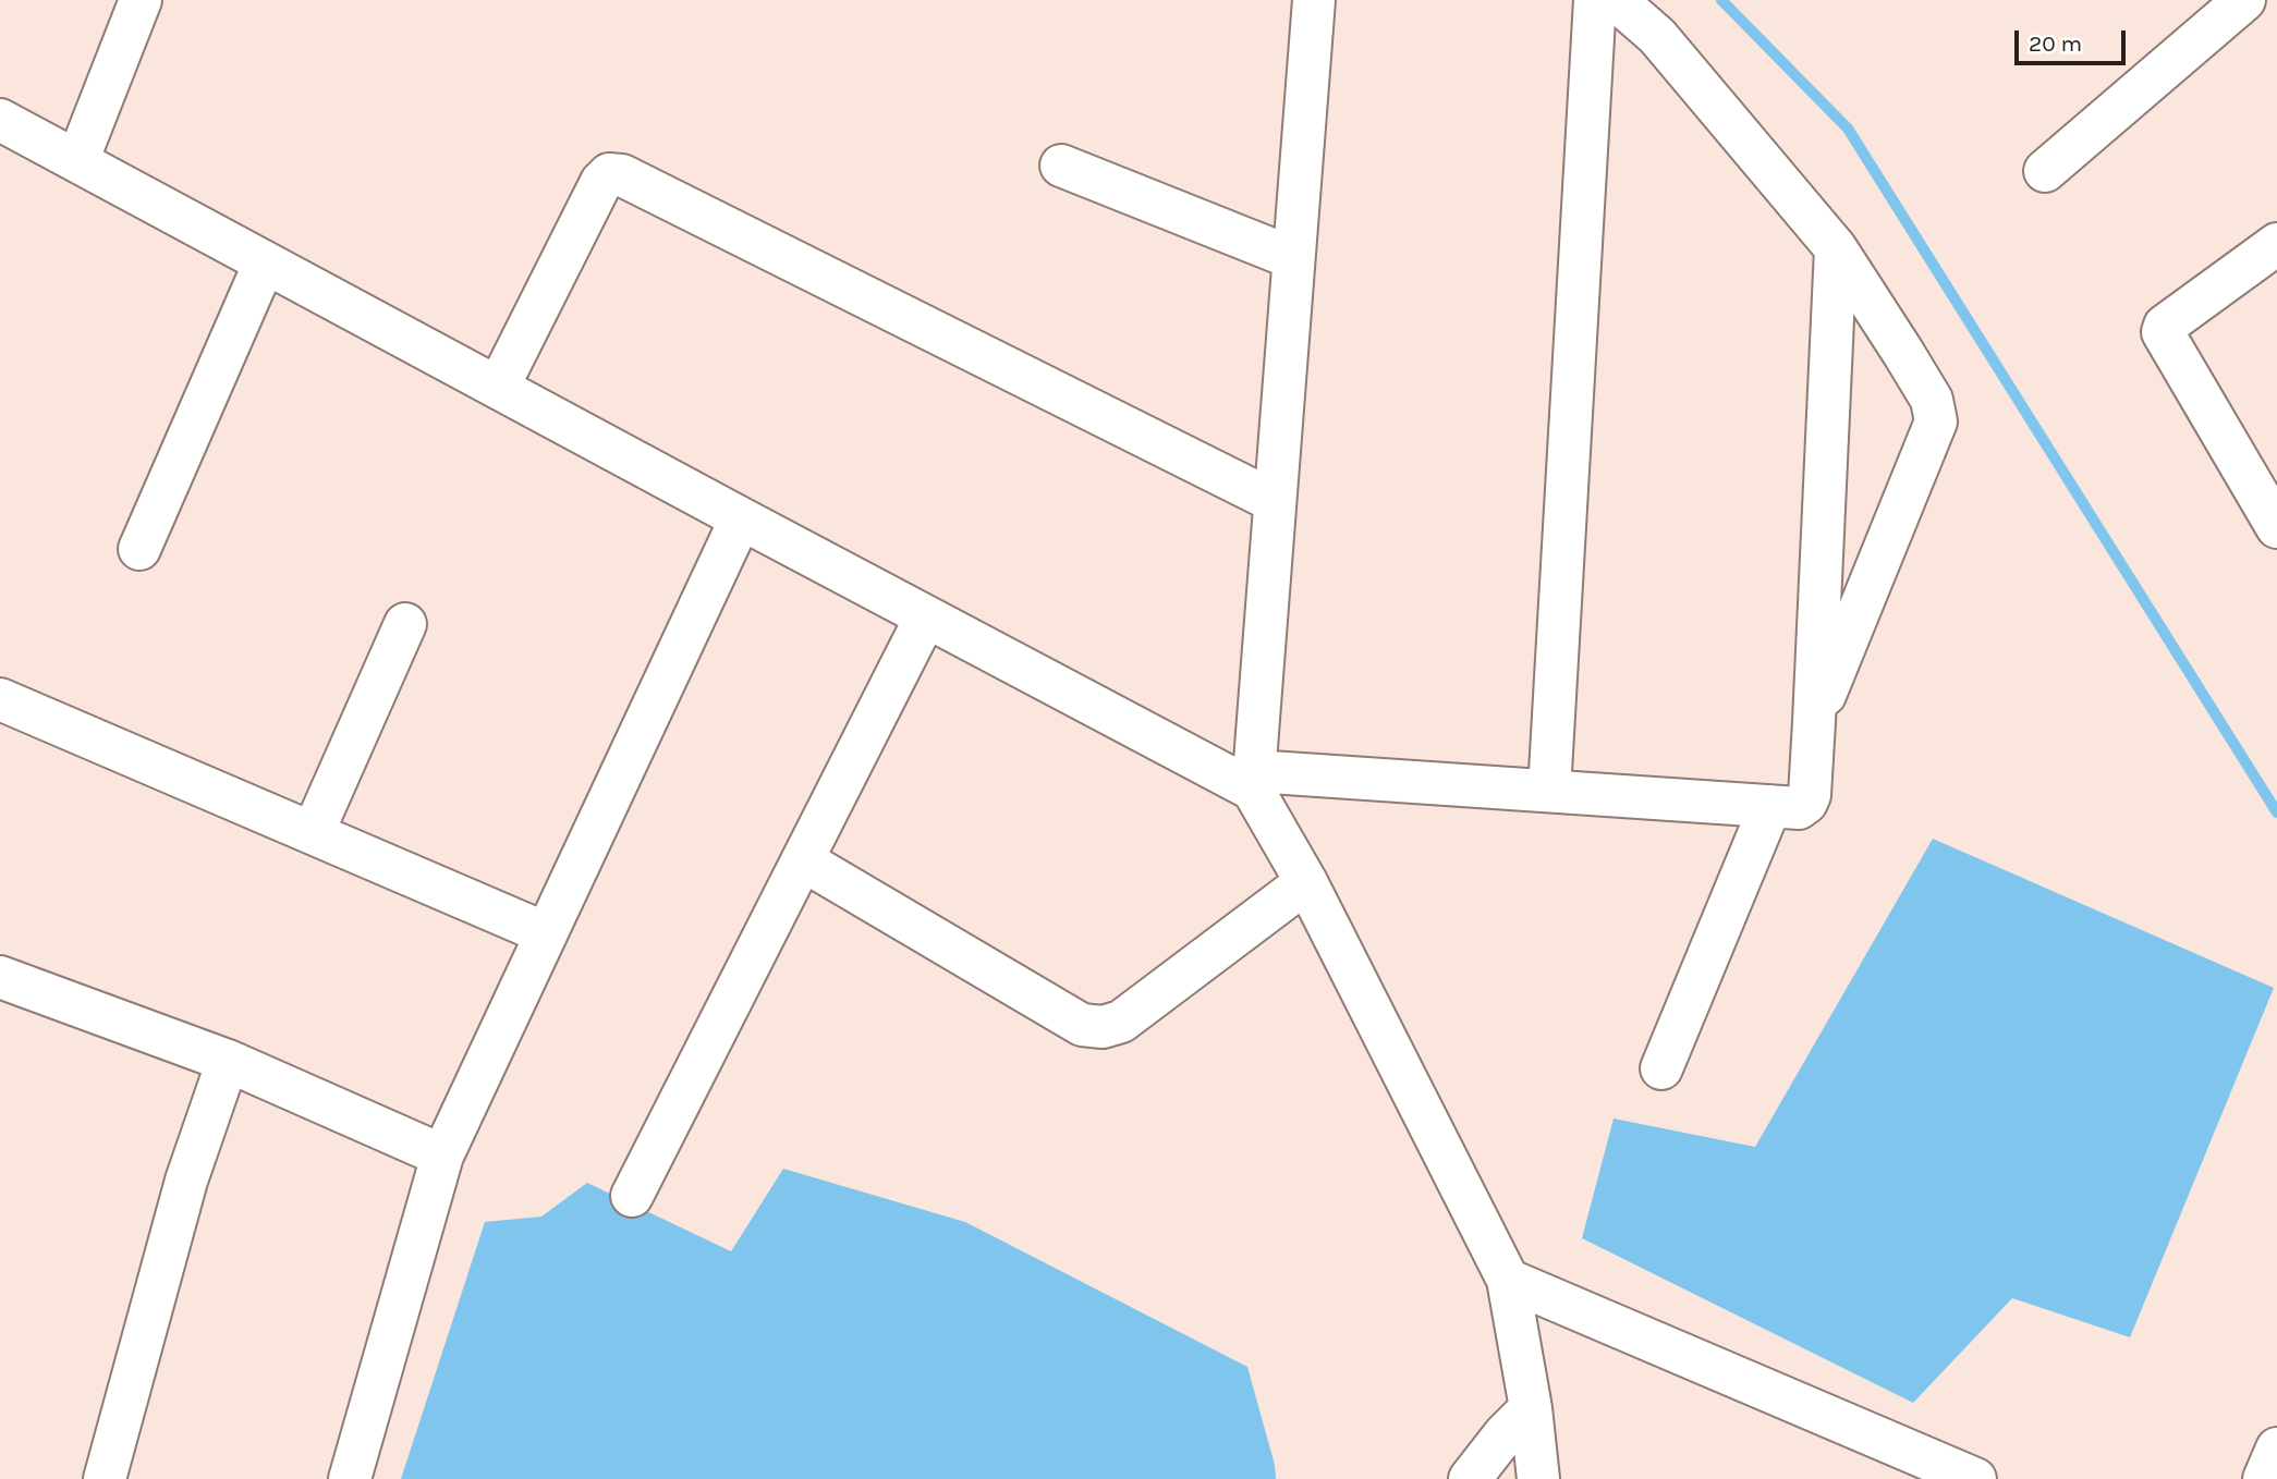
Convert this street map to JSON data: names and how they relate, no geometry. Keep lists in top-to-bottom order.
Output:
{
  "scale_bar": "20 m"
}
